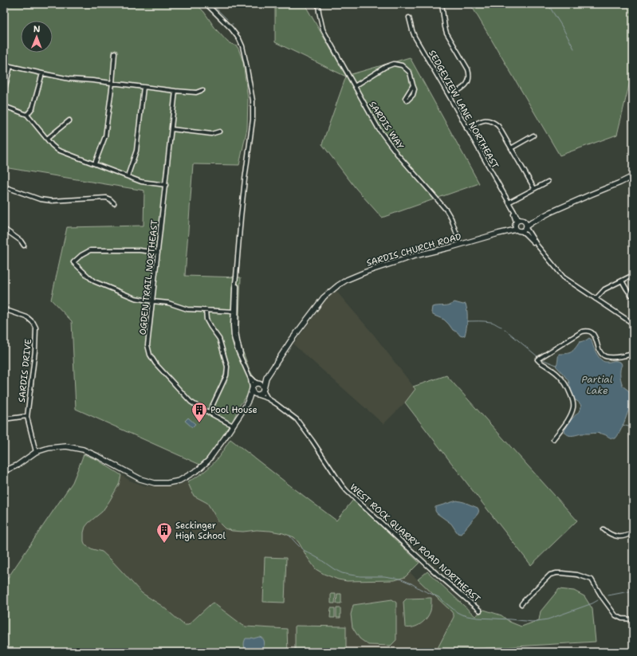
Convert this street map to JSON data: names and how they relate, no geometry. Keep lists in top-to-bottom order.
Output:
{
  "streets": {
    "street": [
      "SEDGEVIEW LANE NORTHEAST",
      "SARDIS WAY",
      "SARDIS CHURCH ROAD",
      "OGDEN TRAIL NORTHEAST",
      "SARDIS DRIVE",
      "WEST ROCK QUARRY ROAD NORTHEAST"
    ]
  },
  "crossings": [
    ["SEDGEVIEW LANE NORTHEAST", "SARDIS CHURCH ROAD"],
    ["SARDIS WAY", "SARDIS CHURCH ROAD"],
    ["SARDIS CHURCH ROAD", "WEST ROCK QUARRY ROAD NORTHEAST"]
  ],
  "water": ["Partial Lake"],
  "places": {
    "building": ["Pool House", "Seckinger High School"]
  },
  "north": "top"
}
